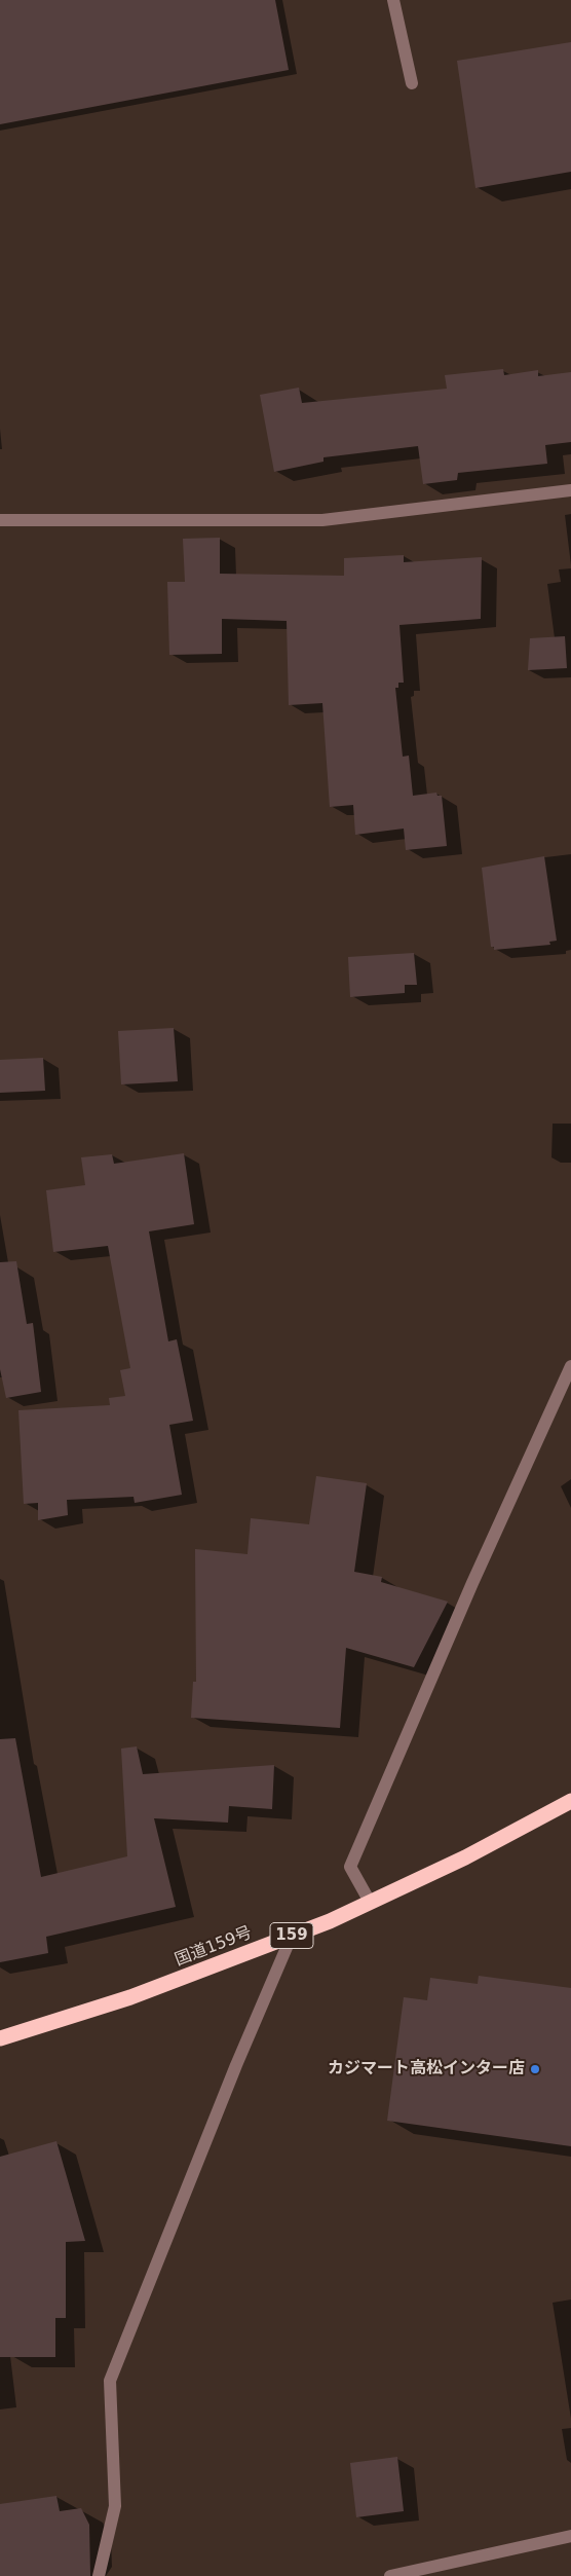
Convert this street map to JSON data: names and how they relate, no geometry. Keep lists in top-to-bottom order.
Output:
{
  "streets": {
    "highway": ["159", "国道159号"]
  },
  "places": ["カジマート高松インター店"]
}
